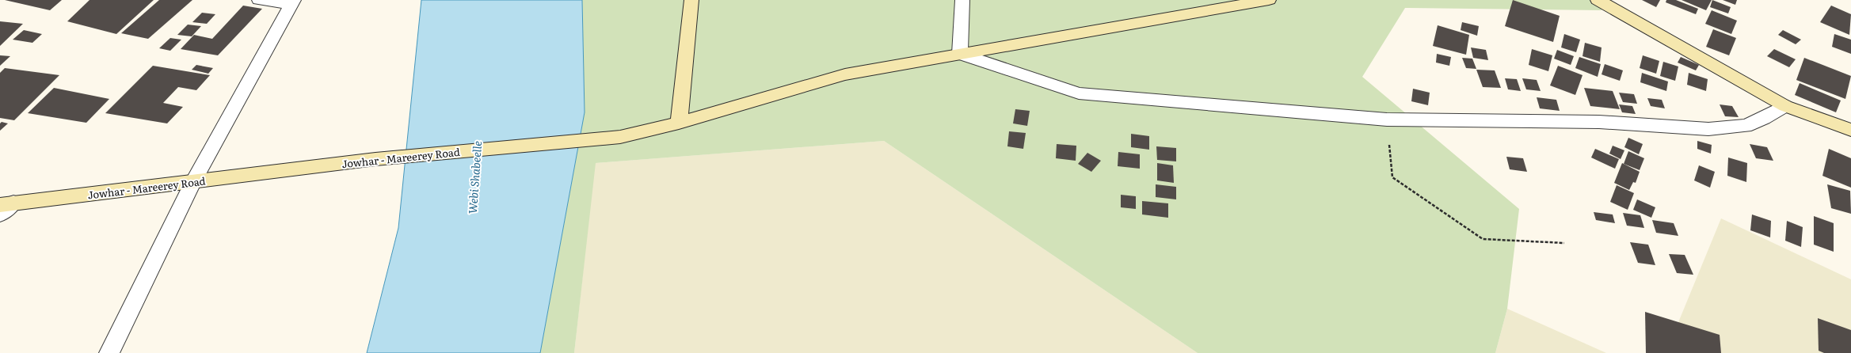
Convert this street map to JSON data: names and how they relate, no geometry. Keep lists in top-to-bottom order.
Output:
{
  "streets": {
    "street": ["Jowhar - Mareerey Road"]
  },
  "water": ["Webi Shabeelle"]
}
